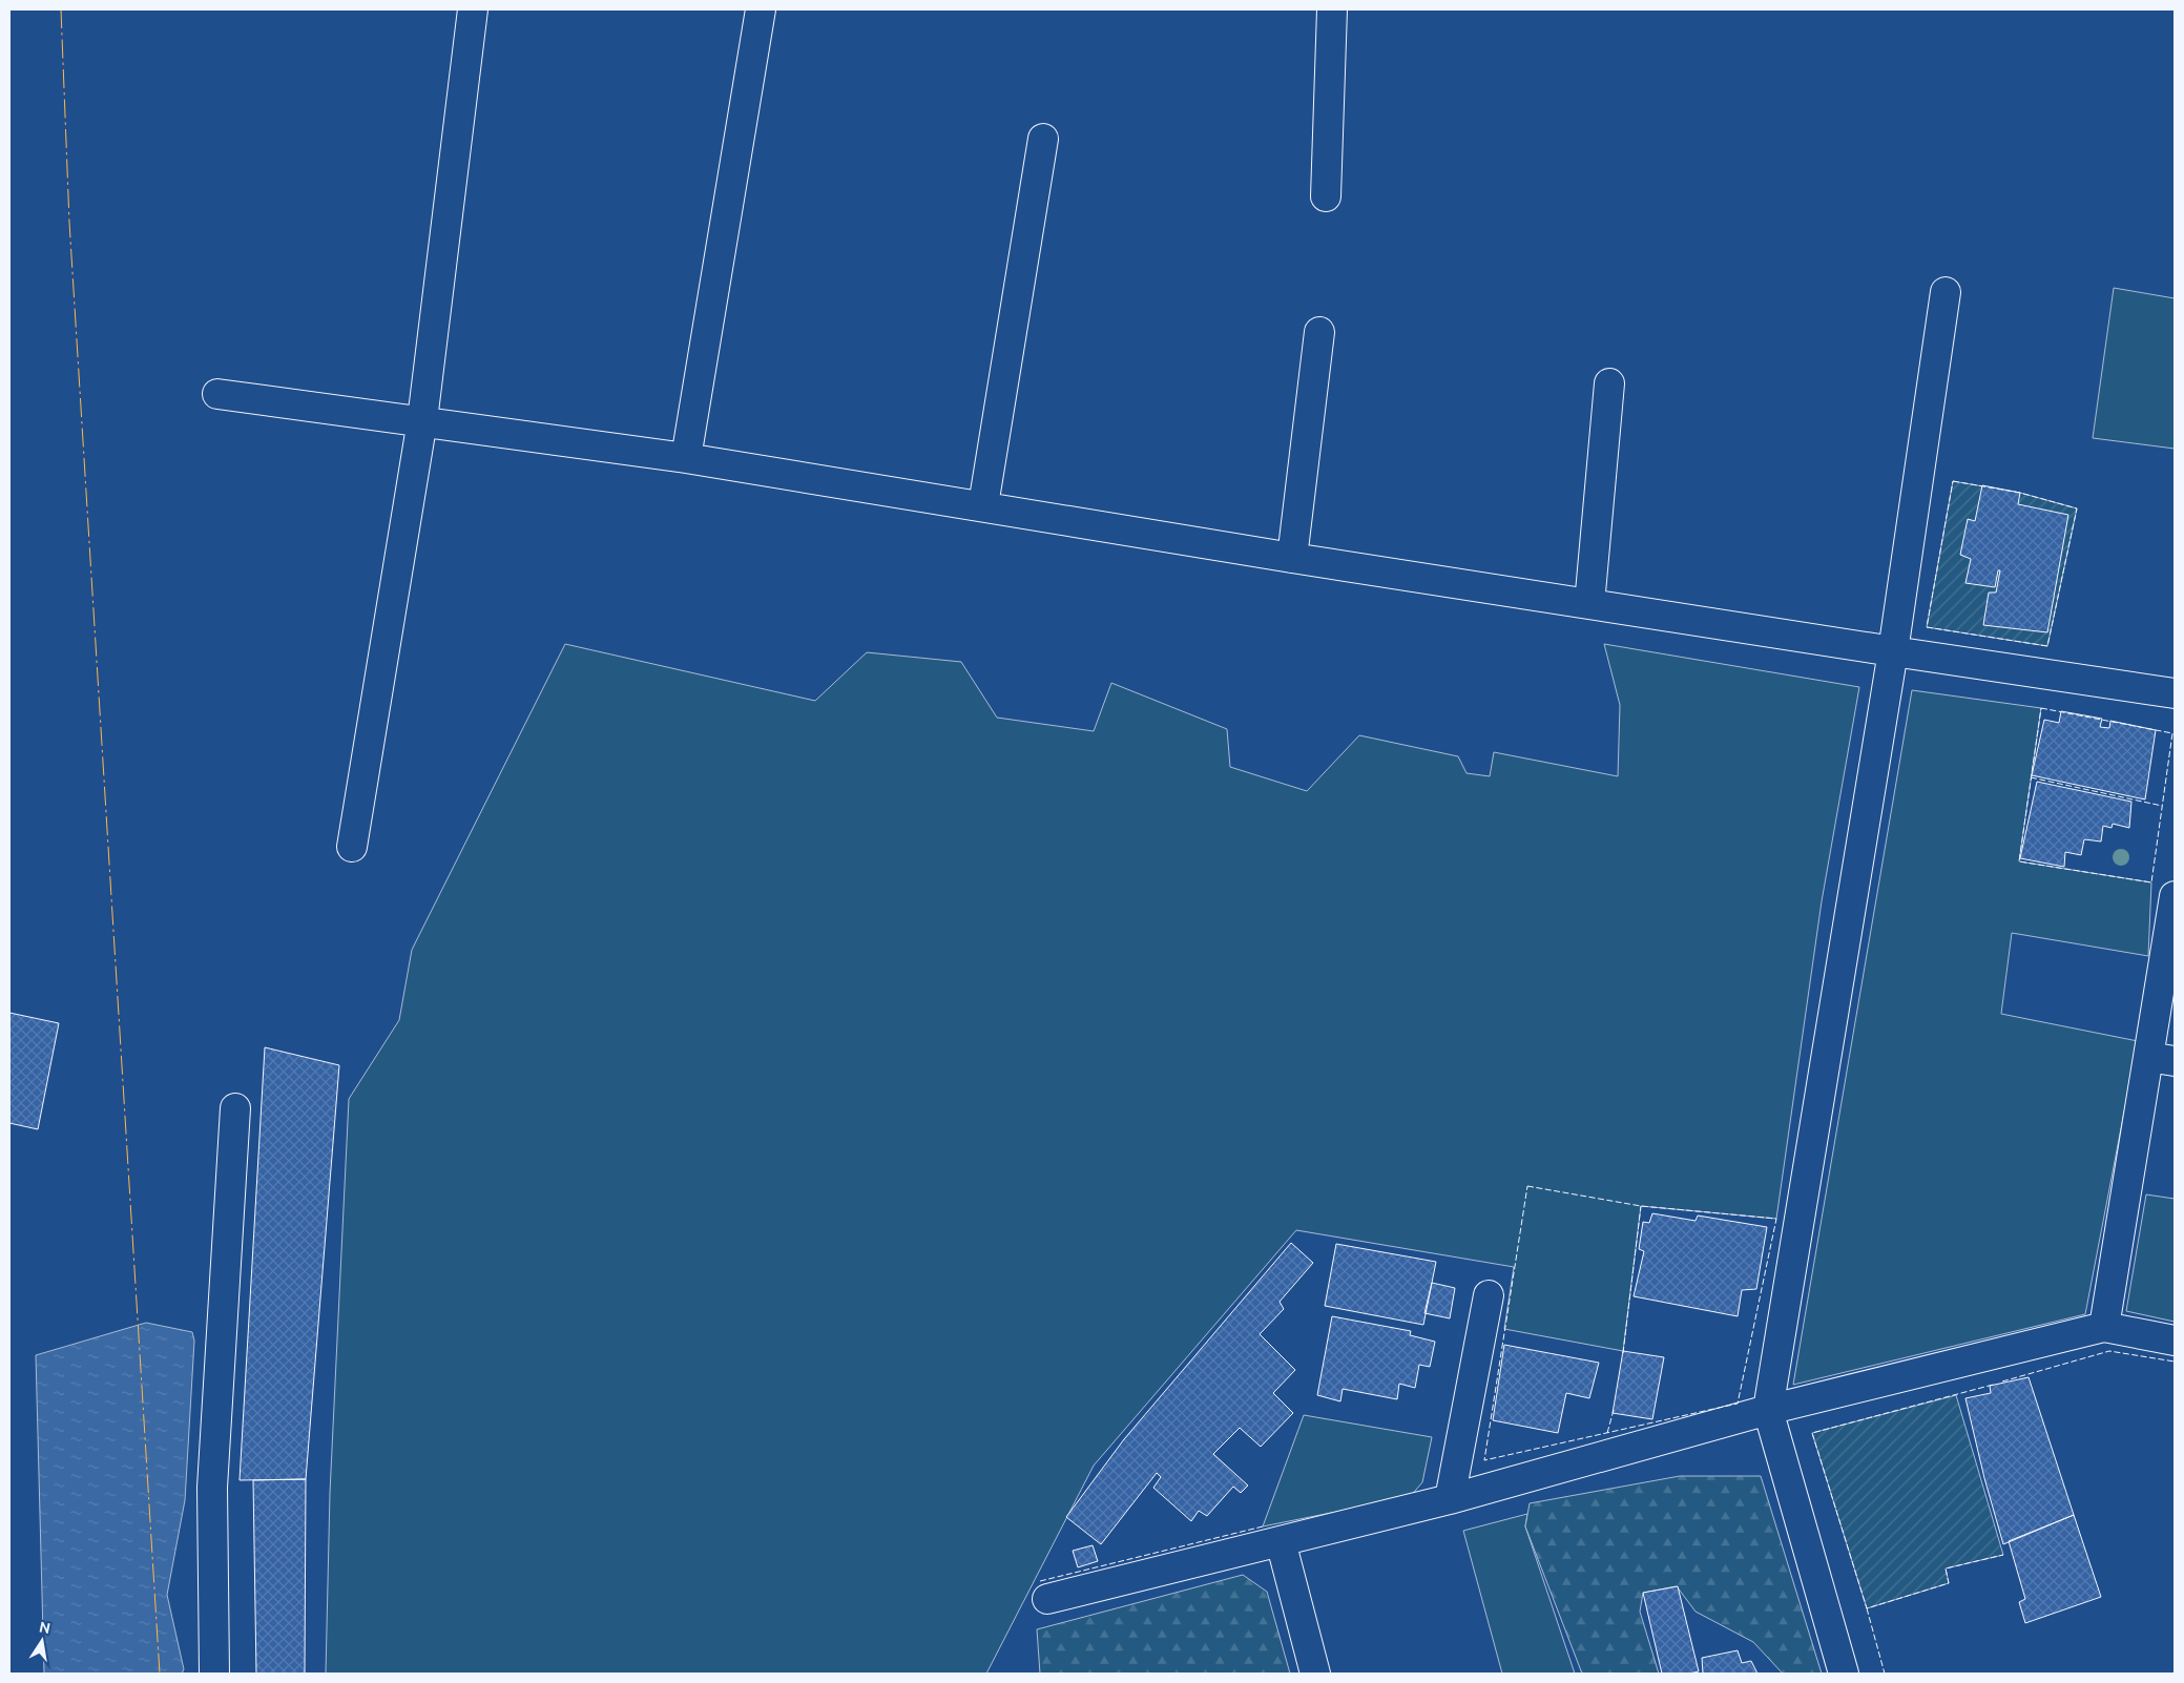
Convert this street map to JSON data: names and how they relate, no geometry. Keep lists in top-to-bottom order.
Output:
{
  "north": "top"
}
